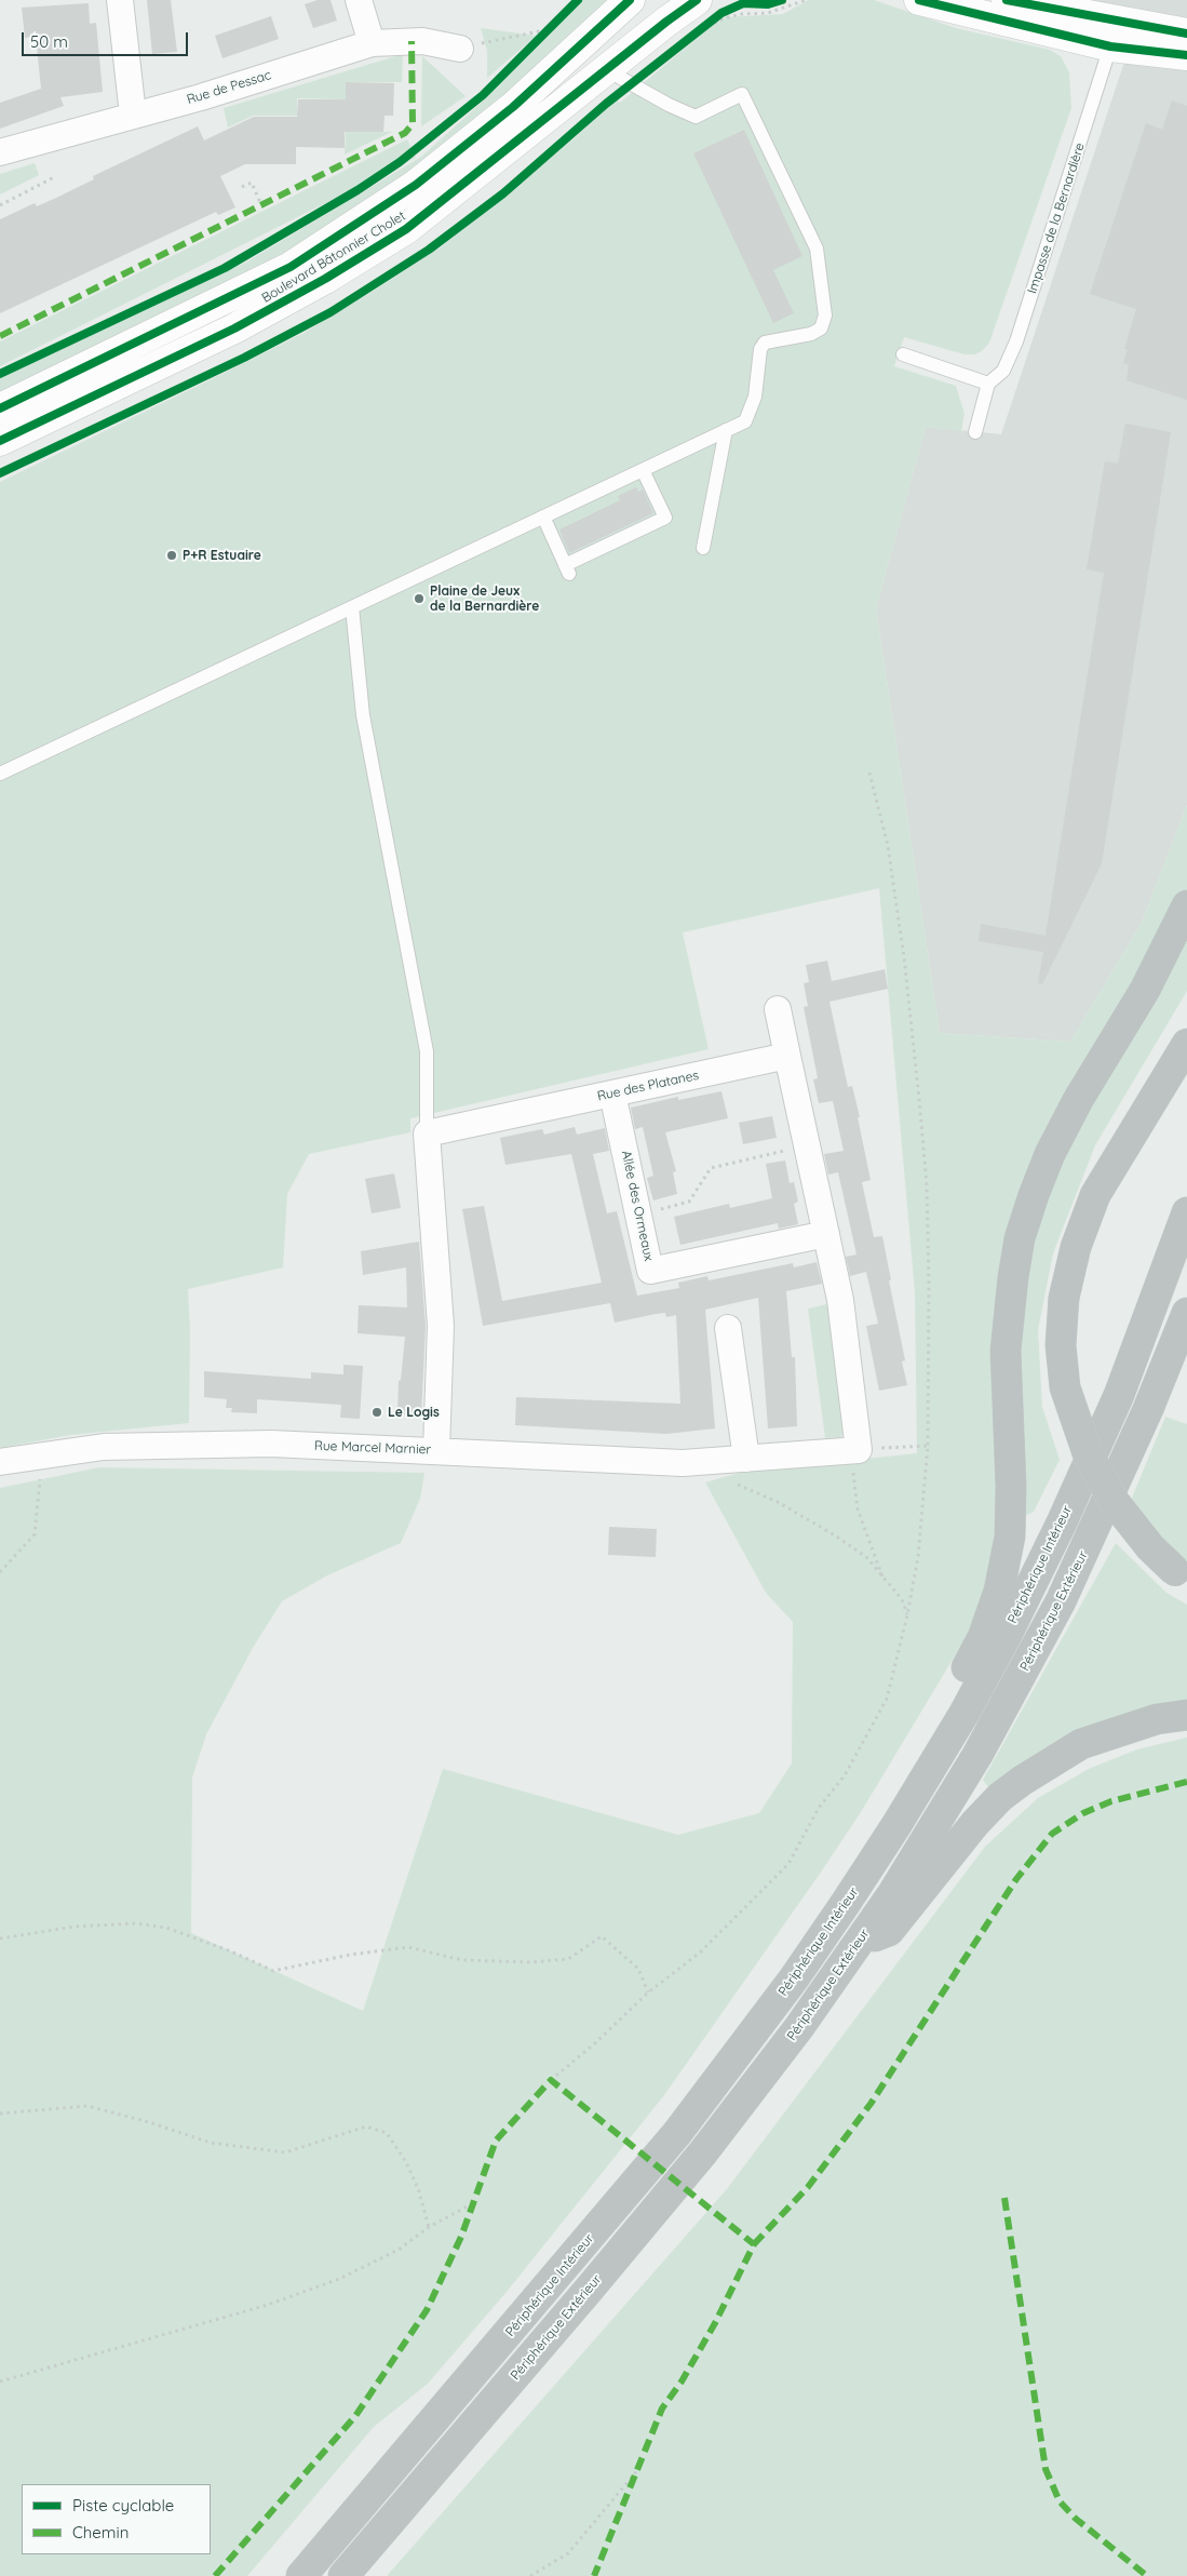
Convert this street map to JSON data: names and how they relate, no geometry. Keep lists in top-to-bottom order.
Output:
{
  "streets": {
    "highway": ["Périphérique Intérieur", "Périphérique Extérieur"],
    "street": [
      "Rue de Pessac",
      "Boulevard Bâtonnier Cholet",
      "Rue des Platanes",
      "Allée des Ormeaux",
      "Rue Marcel Marnier"
    ],
    "lane": ["Impasse de la Bernardière"]
  },
  "crossings": [
    ["Rue des Platanes", "Allée des Ormeaux"]
  ],
  "places": ["P+R Estuaire", "Plaine de Jeux de la Bernardière", "Le Logis"],
  "legend": ["Piste cyclable", "Chemin"],
  "scale_bar": "50 m"
}
